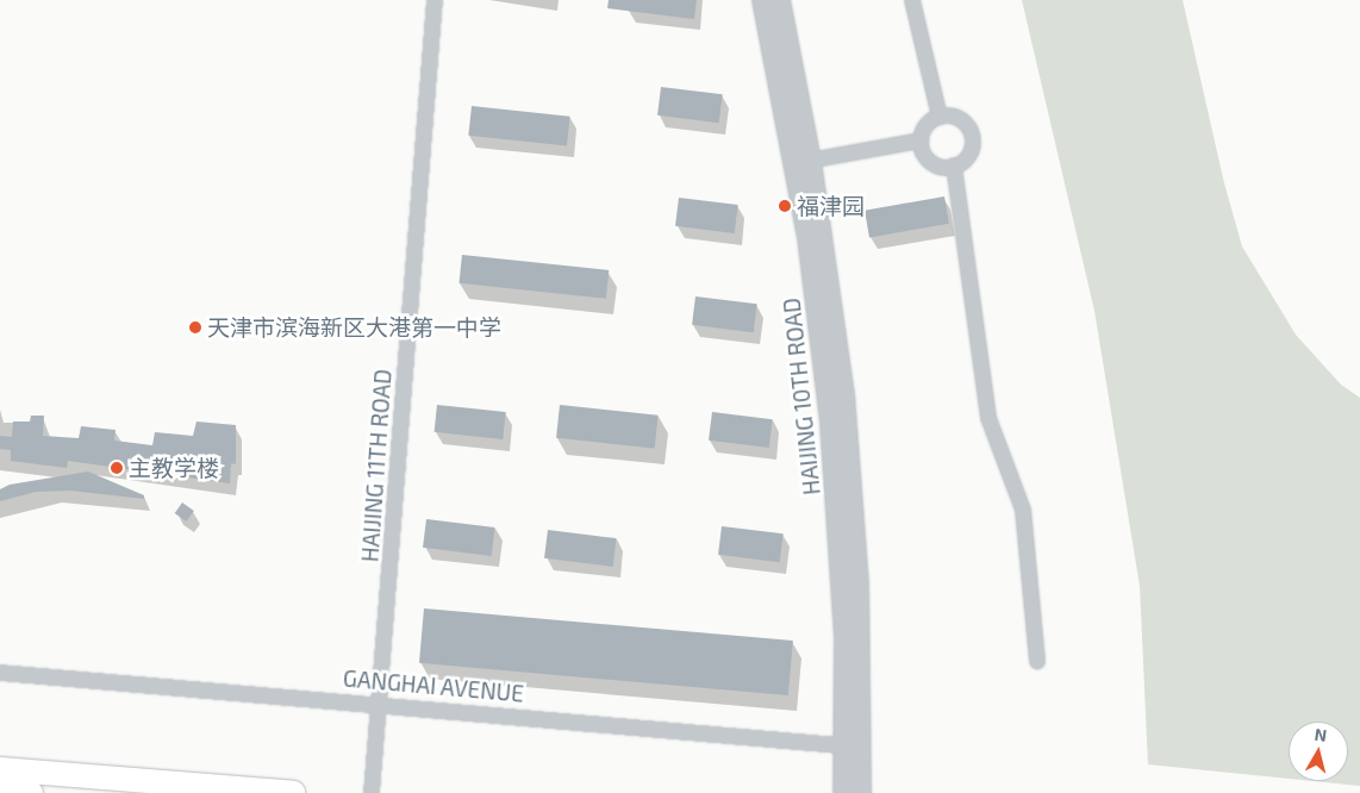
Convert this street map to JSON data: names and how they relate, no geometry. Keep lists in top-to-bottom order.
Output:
{
  "streets": {
    "street": ["HAIJING 10TH ROAD", "HAIJING 11TH ROAD", "GANGHAI AVENUE"]
  },
  "crossings": [
    ["HAIJING 10TH ROAD", "GANGHAI AVENUE"],
    ["HAIJING 11TH ROAD", "GANGHAI AVENUE"]
  ],
  "places": ["福津园", "天津市滨海新区大港第一中学", "主教学楼"],
  "north": "top"
}
